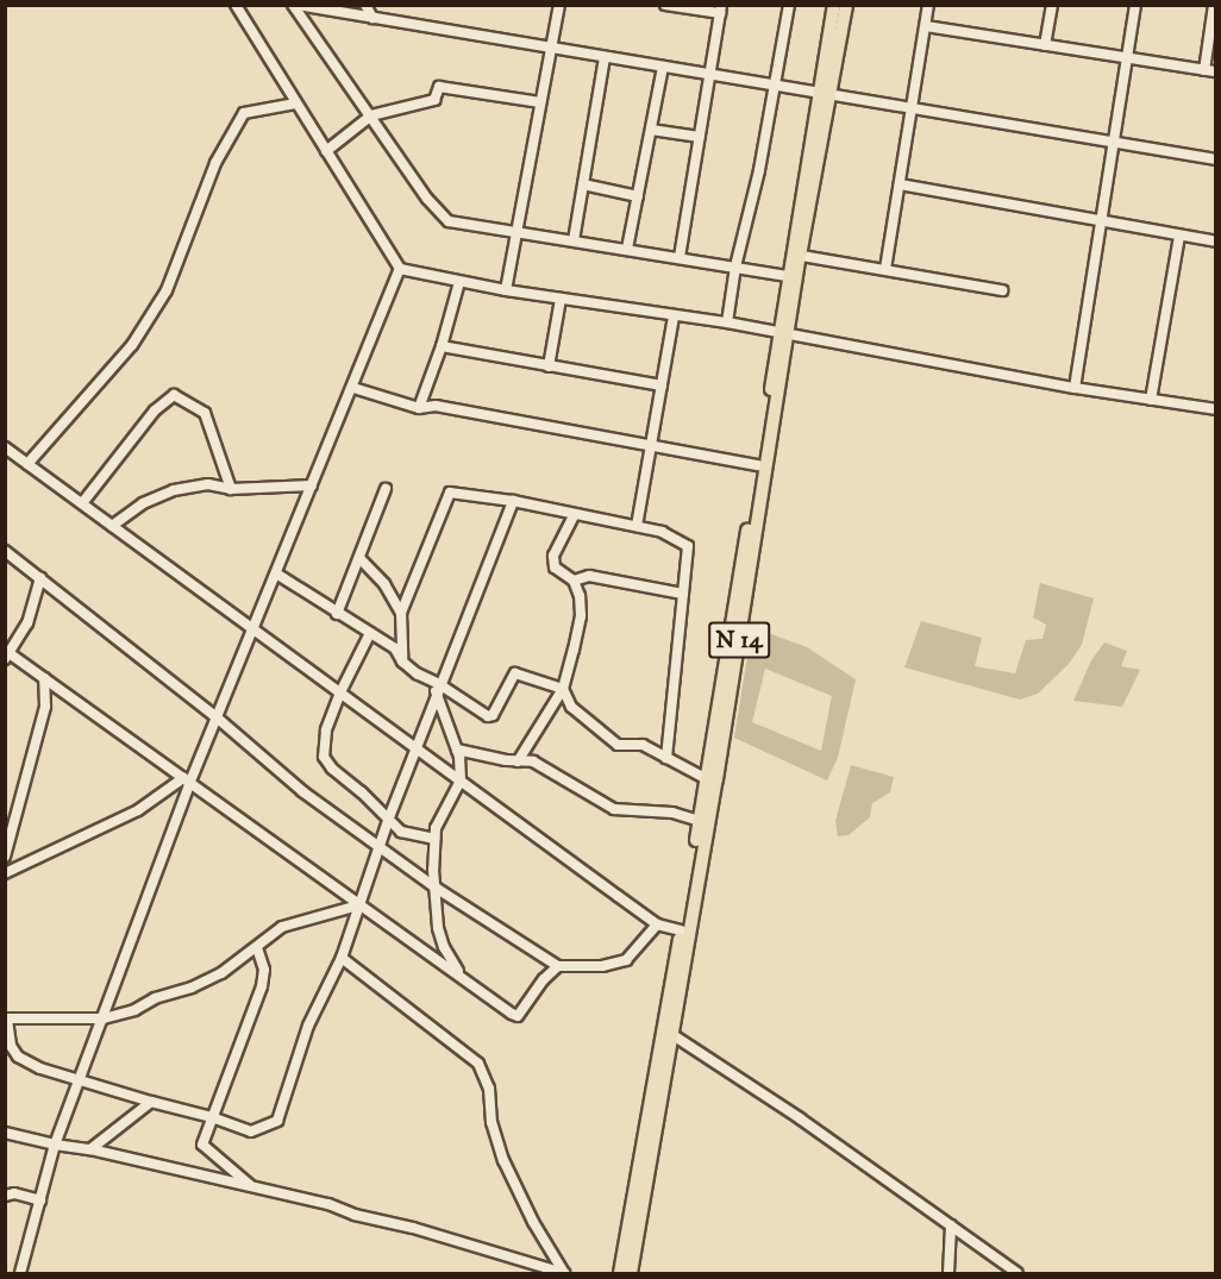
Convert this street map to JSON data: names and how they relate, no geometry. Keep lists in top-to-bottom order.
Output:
{
  "streets": {
    "main road": ["N 14"]
  }
}
